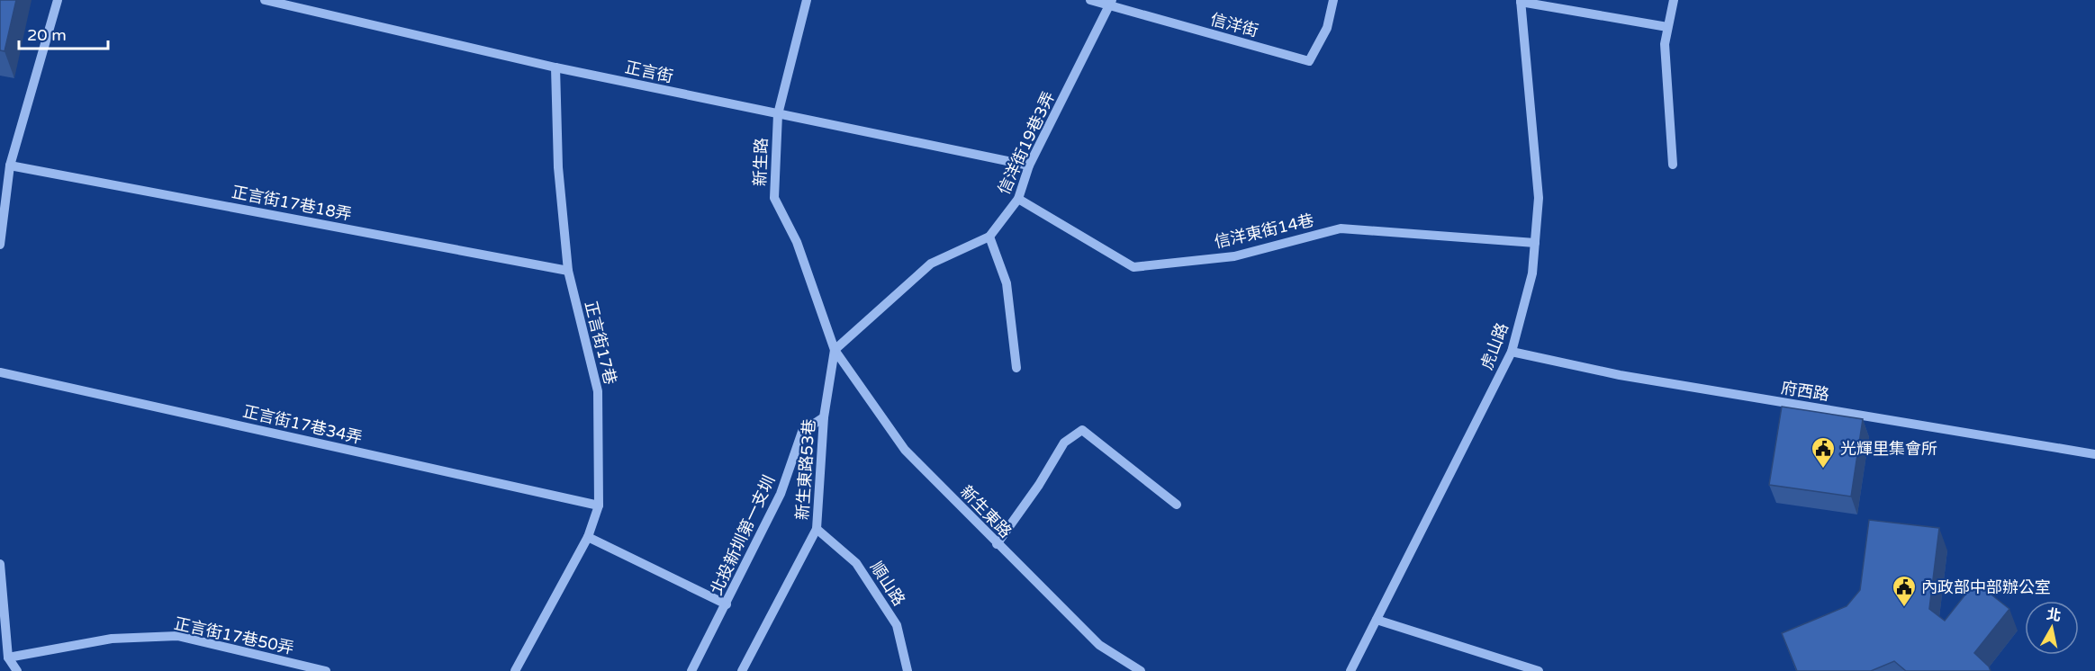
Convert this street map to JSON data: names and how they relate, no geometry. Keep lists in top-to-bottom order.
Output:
{
  "streets": {
    "street": [
      "信洋街",
      "正言街",
      "信洋街19巷3弄",
      "新生路",
      "正言街17巷18弄",
      "信洋東街14巷",
      "正言街17巷",
      "虎山路",
      "府西路",
      "正言街17巷34弄",
      "新生東路53巷",
      "新生東路",
      "北投新圳第一支圳",
      "順山路",
      "正言街17巷50弄"
    ]
  },
  "crossings": [
    ["信洋街", "信洋街19巷3弄"],
    ["正言街", "信洋街19巷3弄"],
    ["正言街", "新生路"],
    ["正言街", "正言街17巷"],
    ["信洋街19巷3弄", "新生路"],
    ["信洋街19巷3弄", "信洋東街14巷"],
    ["信洋街19巷3弄", "新生東路53巷"],
    ["信洋街19巷3弄", "新生東路"],
    ["新生路", "新生東路53巷"],
    ["新生路", "新生東路"],
    ["正言街17巷18弄", "正言街17巷"],
    ["信洋東街14巷", "虎山路"],
    ["正言街17巷", "正言街17巷34弄"],
    ["虎山路", "府西路"],
    ["新生東路53巷", "新生東路"],
    ["新生東路53巷", "北投新圳第一支圳"],
    ["新生東路53巷", "順山路"]
  ],
  "places": {
    "public building": ["光輝里集會所", "內政部中部辦公室"]
  },
  "scale_bar": "20 m",
  "north": "top"
}
